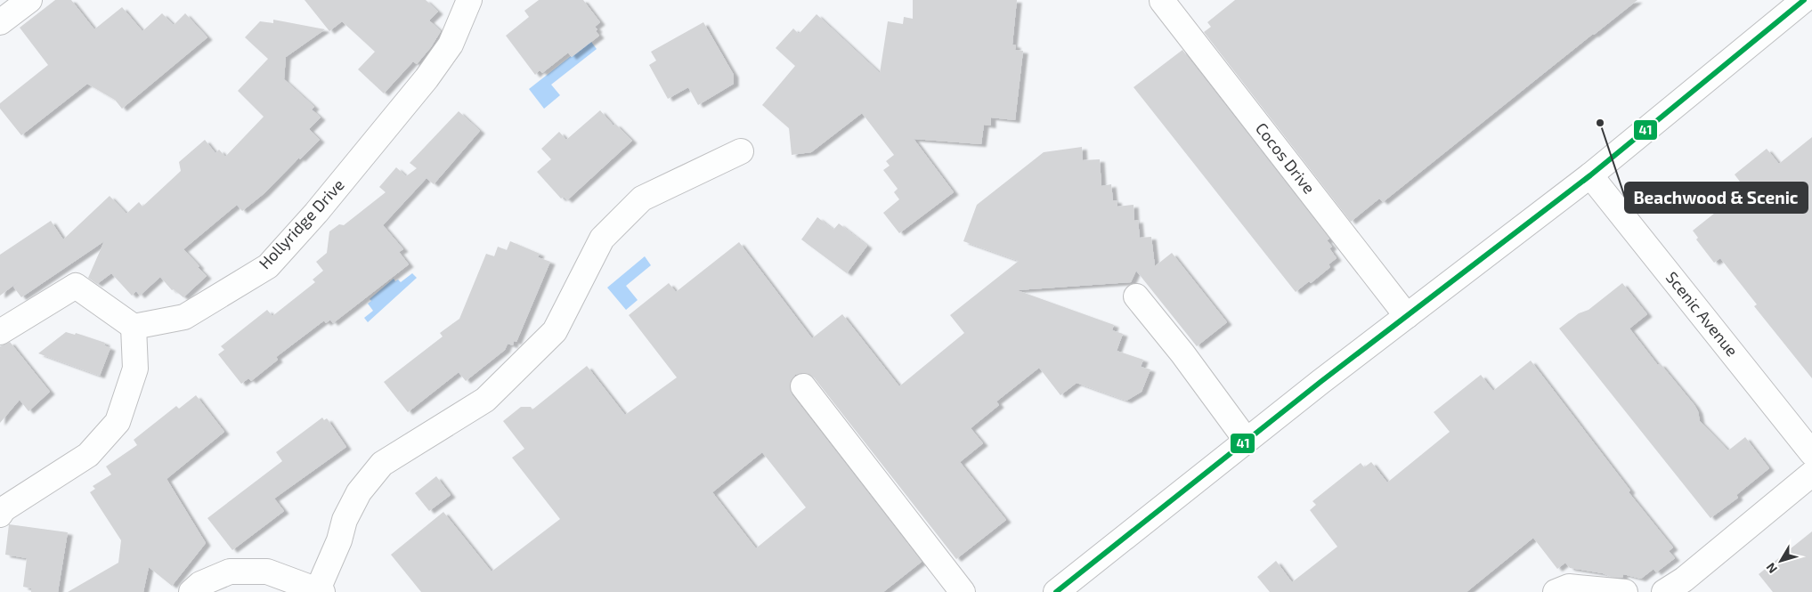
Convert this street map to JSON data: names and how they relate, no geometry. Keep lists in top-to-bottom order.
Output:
{
  "streets": {
    "street": ["Cocos Drive", "Hollyridge Drive", "Scenic Avenue"]
  },
  "places": ["Beachwood & Scenic"],
  "lines": ["transit line 41"],
  "north": "bottom left"
}
